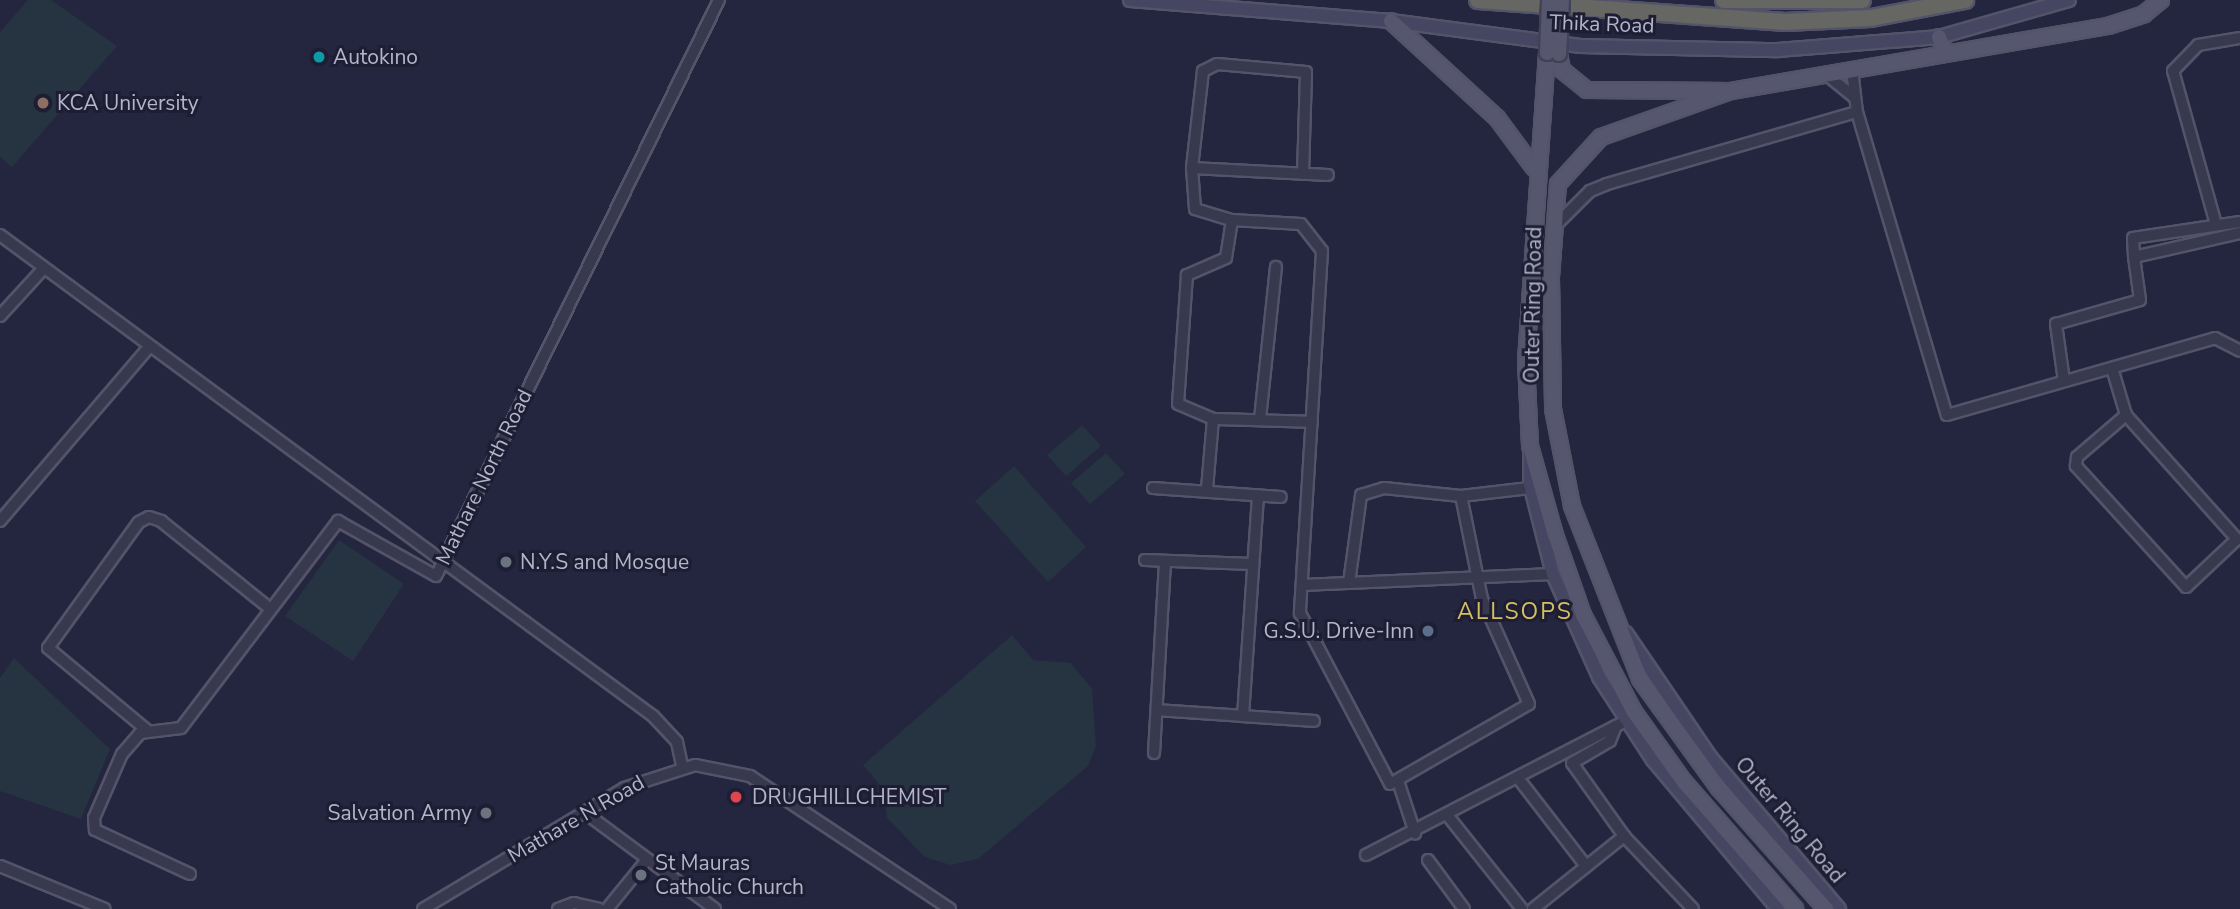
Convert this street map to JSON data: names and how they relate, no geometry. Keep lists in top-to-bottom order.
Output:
{
  "streets": {
    "highway": ["Thika Road"],
    "main road": ["Outer Ring Road"],
    "street": ["Mathare North Road", "Mathare N Road"]
  },
  "districts": ["ALLSOPS"],
  "places": [
    "Autokino",
    "KCA University",
    "N.Y.S and Mosque",
    "G.S.U. Drive-Inn",
    "DRUGHILLCHEMIST",
    "Salvation Army",
    "St Mauras Catholic Church"
  ]
}
